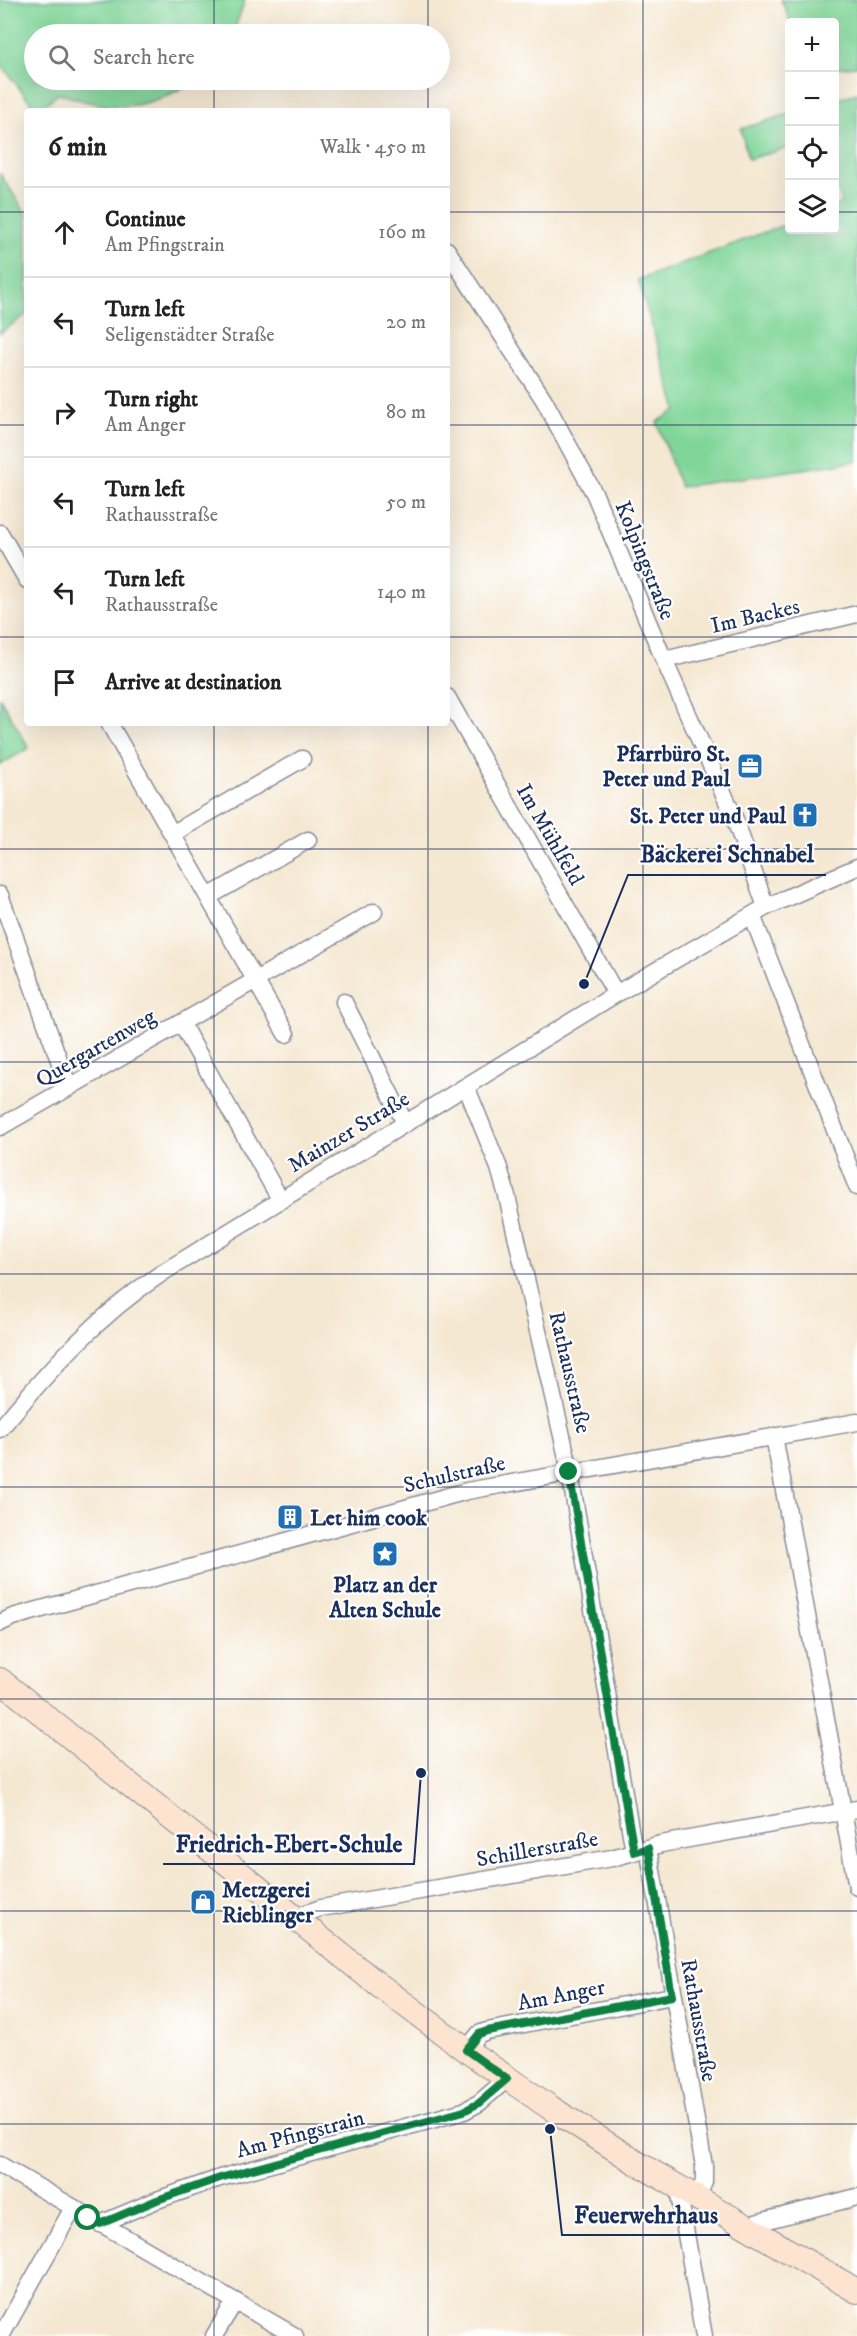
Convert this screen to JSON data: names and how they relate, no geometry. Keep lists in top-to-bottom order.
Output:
{
  "streets": {
    "street": [
      "Kolpingstraße",
      "Im Backes",
      "Im Mühlfeld",
      "Quergartenweg",
      "Mainzer Straße",
      "Rathausstraße",
      "Schulstraße",
      "Schillerstraße",
      "Am Anger",
      "Am Pfingstrain"
    ]
  },
  "crossings": [
    ["Kolpingstraße", "Im Backes"],
    ["Kolpingstraße", "Mainzer Straße"],
    ["Im Mühlfeld", "Mainzer Straße"],
    ["Quergartenweg", "Mainzer Straße"],
    ["Mainzer Straße", "Rathausstraße"],
    ["Rathausstraße", "Schulstraße"],
    ["Rathausstraße", "Schillerstraße"],
    ["Rathausstraße", "Am Anger"]
  ],
  "places": {
    "office": ["Pfarrbüro St. Peter und Paul"],
    "church": ["St. Peter und Paul"],
    "other": ["Bäckerei Schnabel", "Friedrich-Ebert-Schule", "Feuerwehrhaus"],
    "building": ["Let him cook"],
    "place": ["Platz an der Alten Schule"],
    "shop": ["Metzgerei Rieblinger"]
  },
  "page": {
    "map_buttons": ["+", "−"],
    "search": "Search here",
    "heading": ["6 min", "Walk · 450 m"],
    "list": [
      ["Continue", "Am Pfingstrain", "160 m"],
      ["Turn left", "Seligenstädter Straße", "20 m"],
      ["Turn right", "Am Anger", "80 m"],
      ["Turn left", "Rathausstraße", "50 m"],
      ["Turn left", "Rathausstraße", "140 m"],
      "Arrive at destination"
    ]
  }
}
